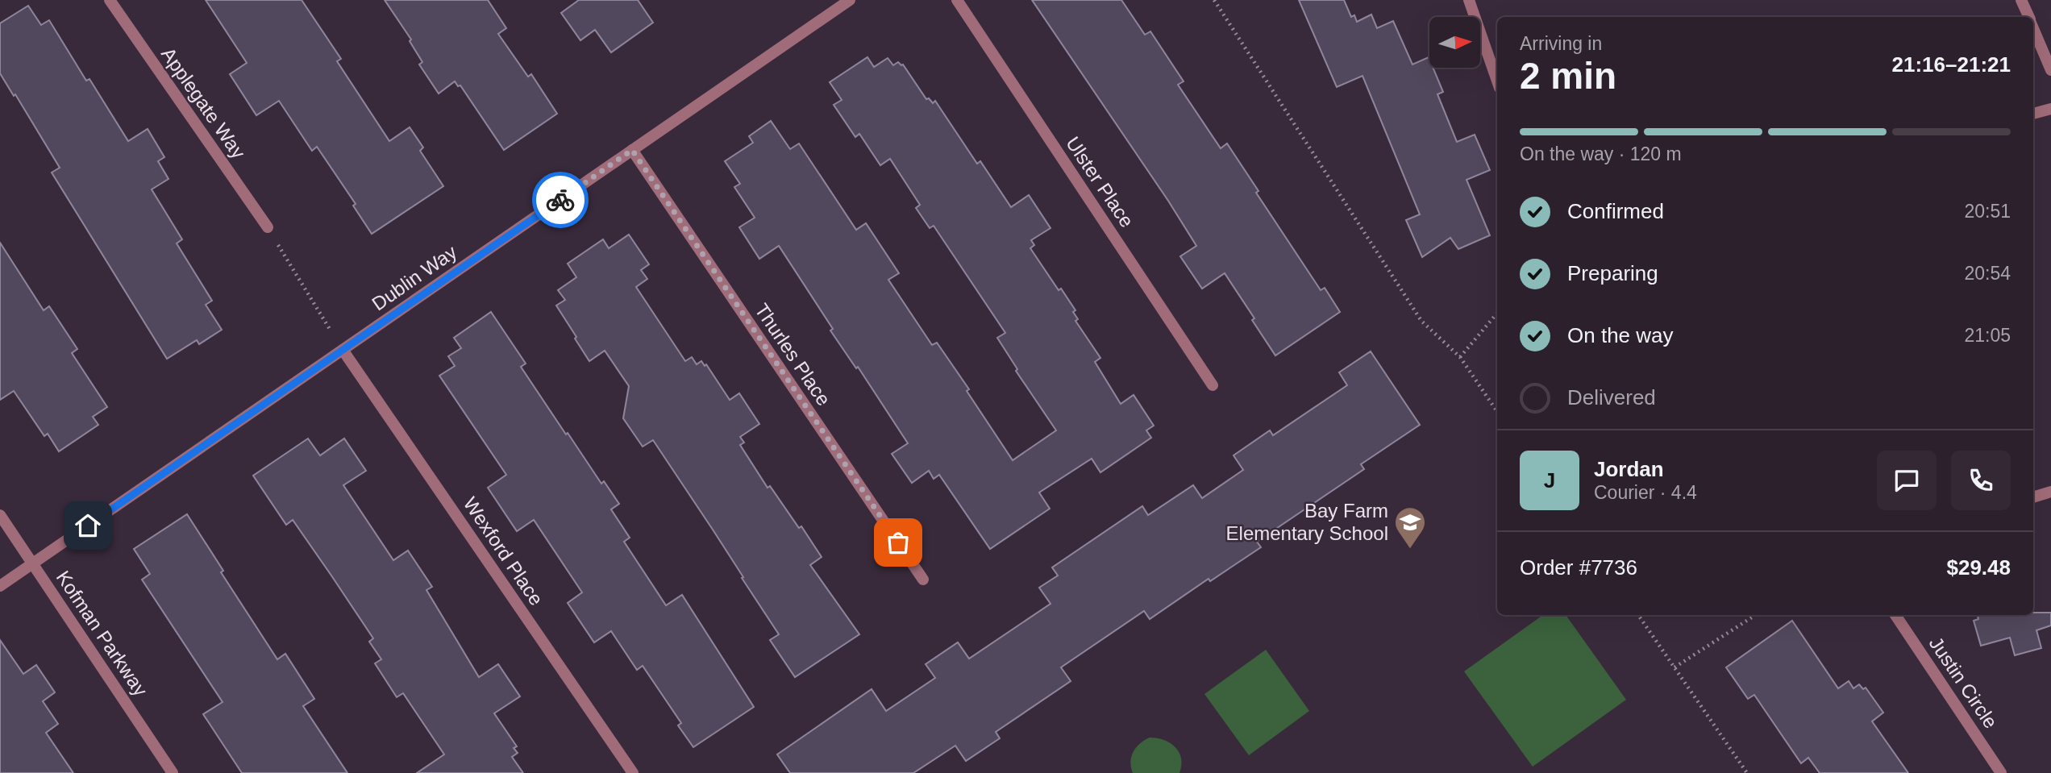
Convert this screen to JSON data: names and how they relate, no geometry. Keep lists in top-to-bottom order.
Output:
{
  "streets": {
    "street": [
      "Applegate Way",
      "Ulster Place",
      "Dublin Way",
      "Thurles Place",
      "Wexford Place",
      "Kofman Parkway",
      "Justin Circle"
    ]
  },
  "crossings": [
    ["Dublin Way", "Thurles Place"],
    ["Dublin Way", "Wexford Place"],
    ["Dublin Way", "Kofman Parkway"]
  ],
  "places": {
    "school or university": ["Bay Farm Elementary School"]
  },
  "north": "right",
  "page": {
    "heading": ["2 min", "Arriving in", "21:16–21:21"],
    "panel": [
      "Jordan",
      "Courier · 4.4",
      "Order #7736",
      "$29.48"
    ],
    "bar": "On the way · 120 m",
    "list": [
      ["Confirmed", "20:51"],
      ["Preparing", "20:54"],
      ["On the way", "21:05"],
      "Delivered"
    ],
    "round": "J"
  }
}
